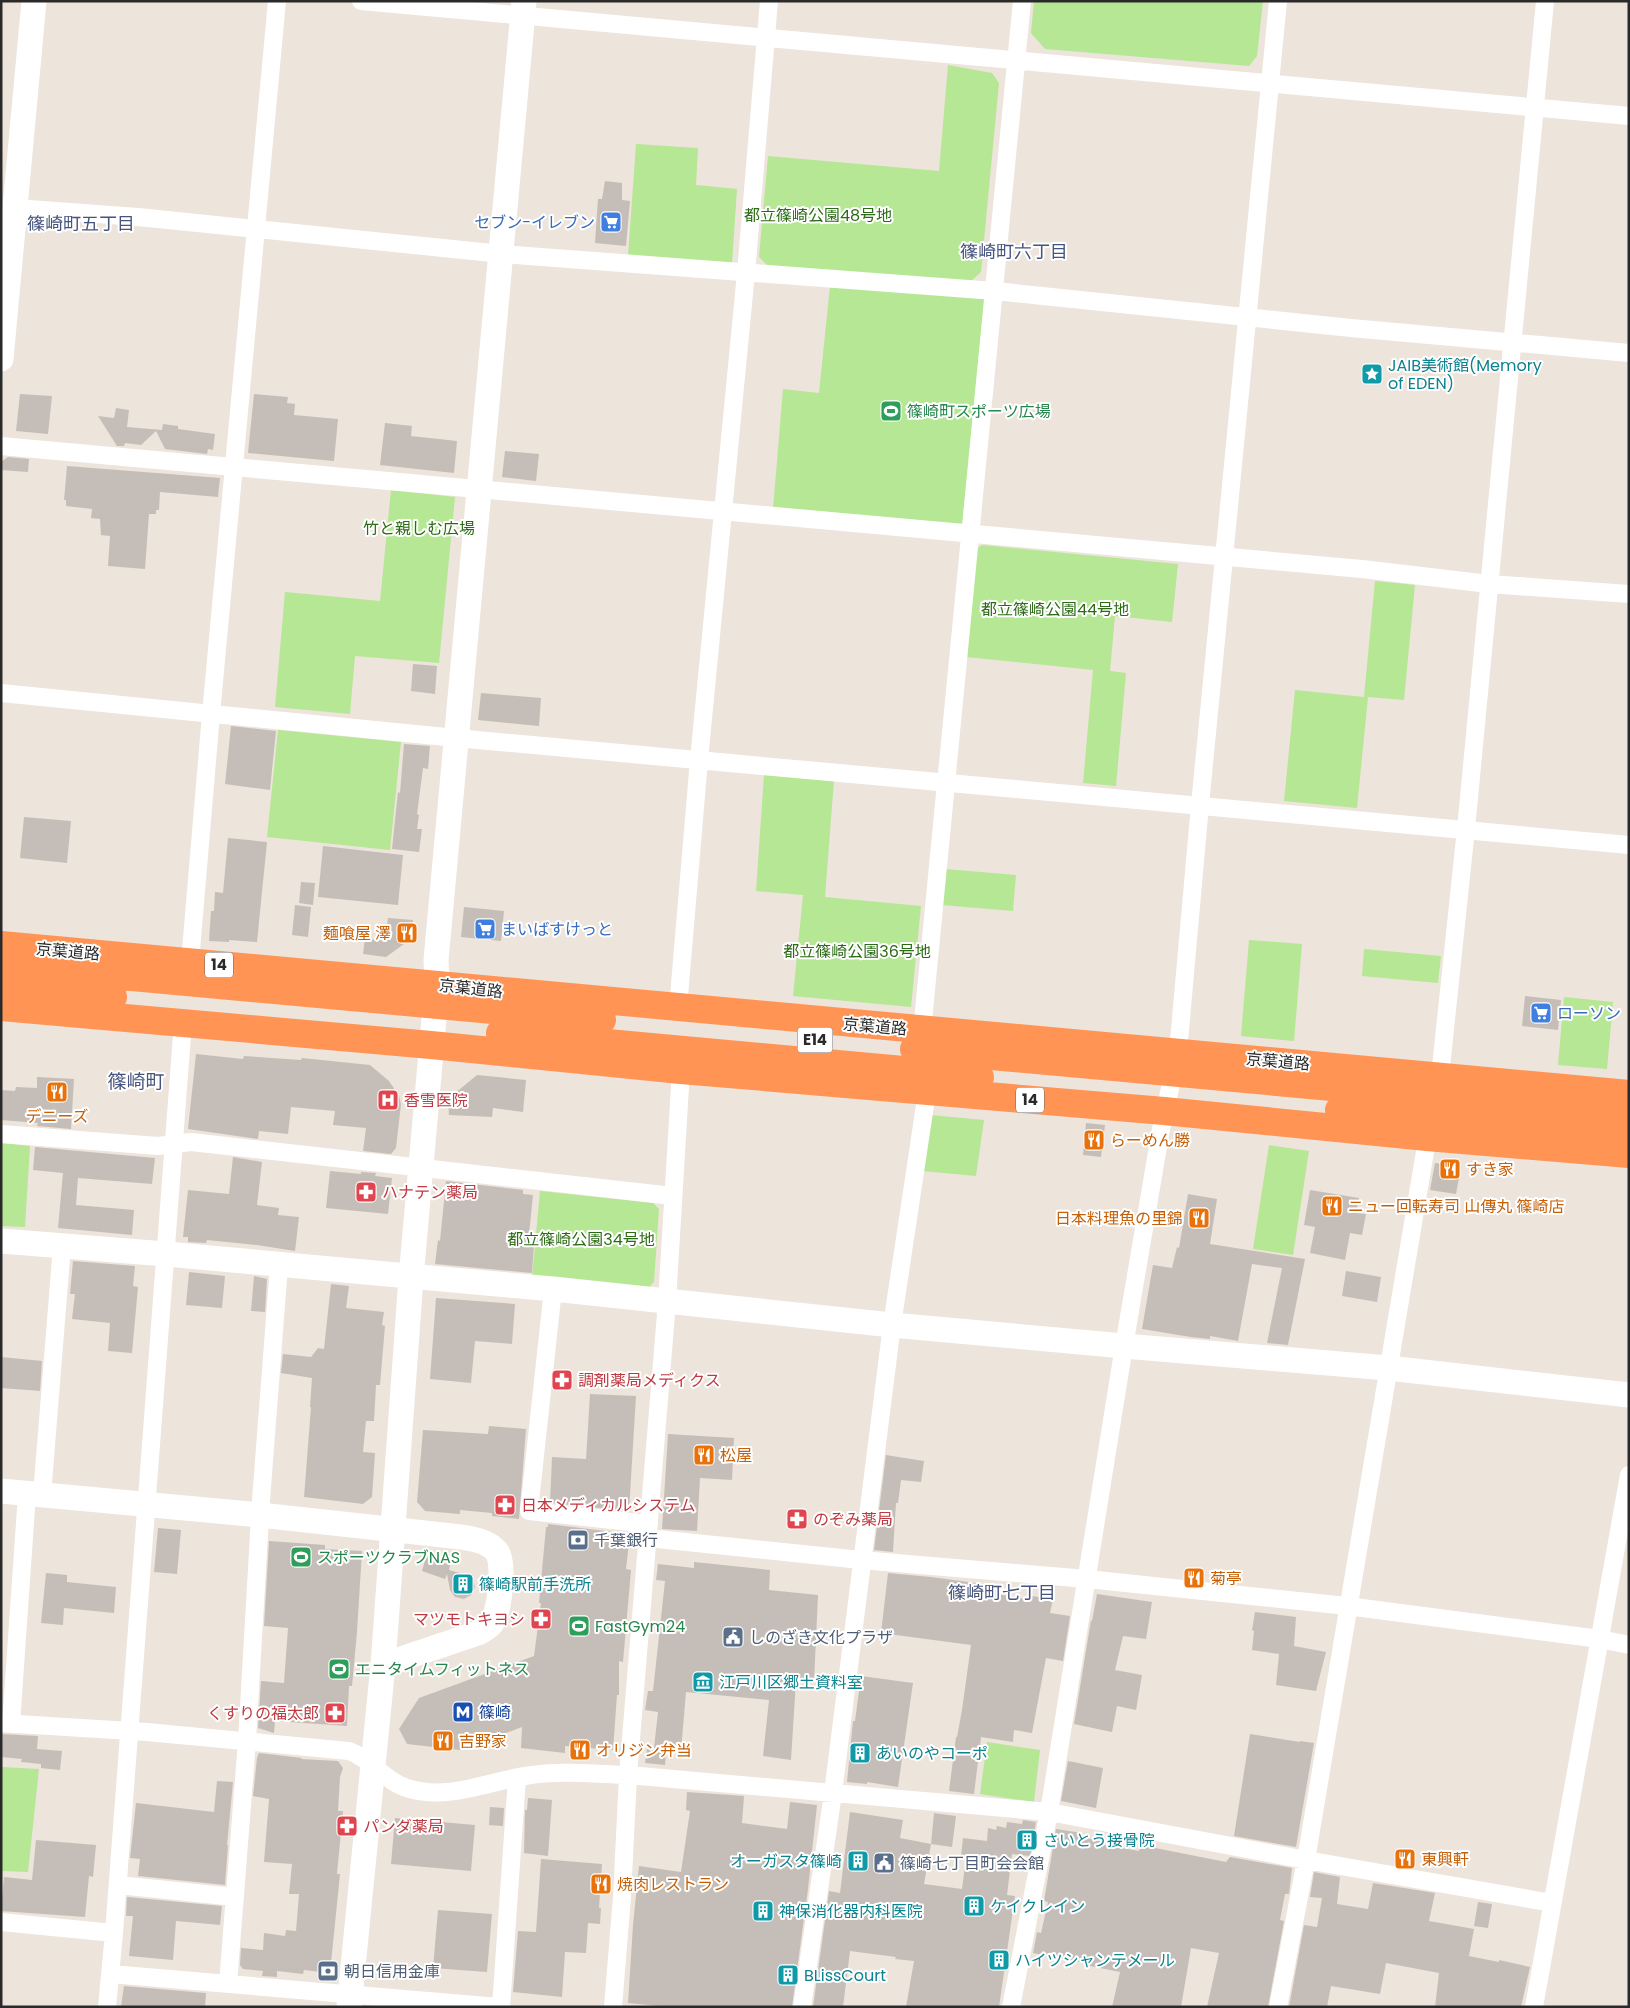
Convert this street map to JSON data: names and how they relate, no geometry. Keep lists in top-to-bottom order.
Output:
{
  "streets": {
    "highway": ["京葉道路", "14", "E14"]
  },
  "districts": [
    "篠崎町五丁目",
    "篠崎町六丁目",
    "篠崎町",
    "篠崎町七丁目"
  ],
  "parks": [
    "都立篠崎公園48号地",
    "竹と親しむ広場",
    "都立篠崎公園44号地",
    "都立篠崎公園36号地",
    "都立篠崎公園34号地"
  ],
  "places": {
    "supermarket": ["セブン-イレブン", "まいばすけっと", "ローソン"],
    "place": ["JAIB美術館(Memory of EDEN)"],
    "sports": [
      "篠崎町スポーツ広場",
      "スポーツクラブNAS",
      "FastGym24",
      "エニタイムフィットネス"
    ],
    "restaurant": [
      "麺喰屋 澤",
      "デニーズ",
      "らーめん勝",
      "すき家",
      "ニュー回転寿司 山傳丸 篠崎店",
      "日本料理魚の里錦",
      "松屋",
      "菊亭",
      "吉野家",
      "オリジン弁当",
      "東興軒",
      "焼肉レストラン"
    ],
    "hospital": ["香雪医院"],
    "pharmacy": [
      "ハナテン薬局",
      "調剤薬局メディクス",
      "日本メディカルシステム",
      "のぞみ薬局",
      "マツモトキヨシ",
      "くすりの福太郎",
      "パンダ薬局"
    ],
    "bank": ["千葉銀行", "朝日信用金庫"],
    "building": [
      "篠崎駅前手洗所",
      "あいのやコーポ",
      "さいとう接骨院",
      "オーガスタ篠崎",
      "ケイクレイン",
      "神保消化器内科医院",
      "ハイツシャンテメール",
      "BLissCourt"
    ],
    "public building": ["しのざき文化プラザ", "篠崎七丁目町会会館"],
    "museum": ["江戸川区郷土資料室"],
    "metro station": ["篠崎"]
  }
}
